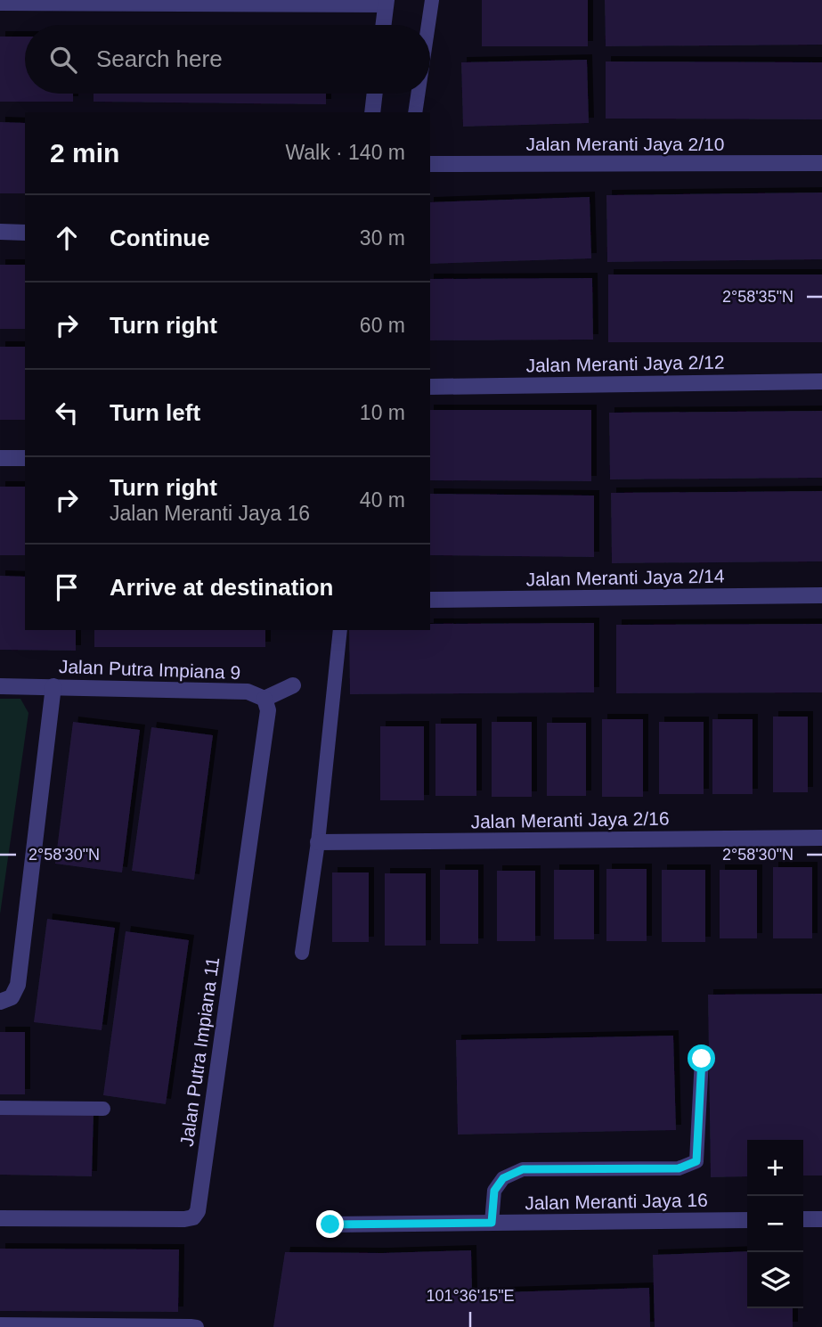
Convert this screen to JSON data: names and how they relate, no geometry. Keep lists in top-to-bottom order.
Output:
{
  "streets": {
    "street": [
      "Jalan Meranti Jaya 2/10",
      "Jalan Meranti Jaya 2/12",
      "Jalan Meranti Jaya 2/14",
      "Jalan Putra Impiana 9",
      "Jalan Meranti Jaya 2/16",
      "Jalan Putra Impiana 11",
      "Jalan Meranti Jaya 16"
    ]
  },
  "crossings": [
    ["Jalan Putra Impiana 9", "Jalan Putra Impiana 11"]
  ],
  "page": {
    "search": "Search here",
    "heading": ["2 min", "Walk · 140 m"],
    "list": [
      ["Continue", "30 m"],
      ["Turn right", "60 m"],
      ["Turn left", "10 m"],
      ["Turn right", "Jalan Meranti Jaya 16", "40 m"],
      "Arrive at destination"
    ],
    "map_buttons": ["+", "−"]
  },
  "coordinates": ["2°58'35\"N", "2°58'30\"N", "101°36'15\"E"]
}
